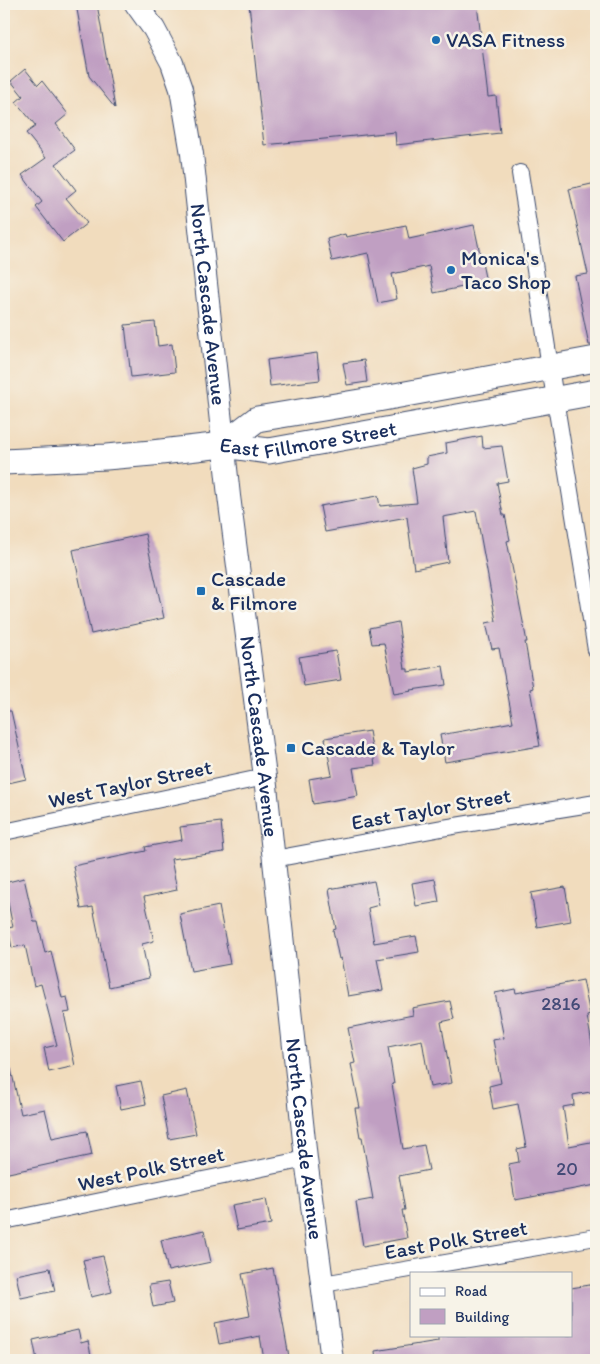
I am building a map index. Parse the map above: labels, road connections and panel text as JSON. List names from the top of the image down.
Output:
{
  "streets": {
    "main road": ["North Cascade Avenue", "East Fillmore Street"],
    "street": [
      "West Taylor Street",
      "East Taylor Street",
      "West Polk Street",
      "East Polk Street"
    ]
  },
  "crossings": [
    ["North Cascade Avenue", "East Fillmore Street"],
    ["North Cascade Avenue", "West Taylor Street"],
    ["North Cascade Avenue", "East Taylor Street"],
    ["North Cascade Avenue", "West Polk Street"],
    ["North Cascade Avenue", "East Polk Street"]
  ],
  "places": {
    "other": ["VASA Fitness", "Monica's Taco Shop"],
    "transit": ["Cascade & Filmore", "Cascade & Taylor"]
  },
  "house_numbers": ["2816", "20"],
  "legend": ["Road", "Building"]
}
